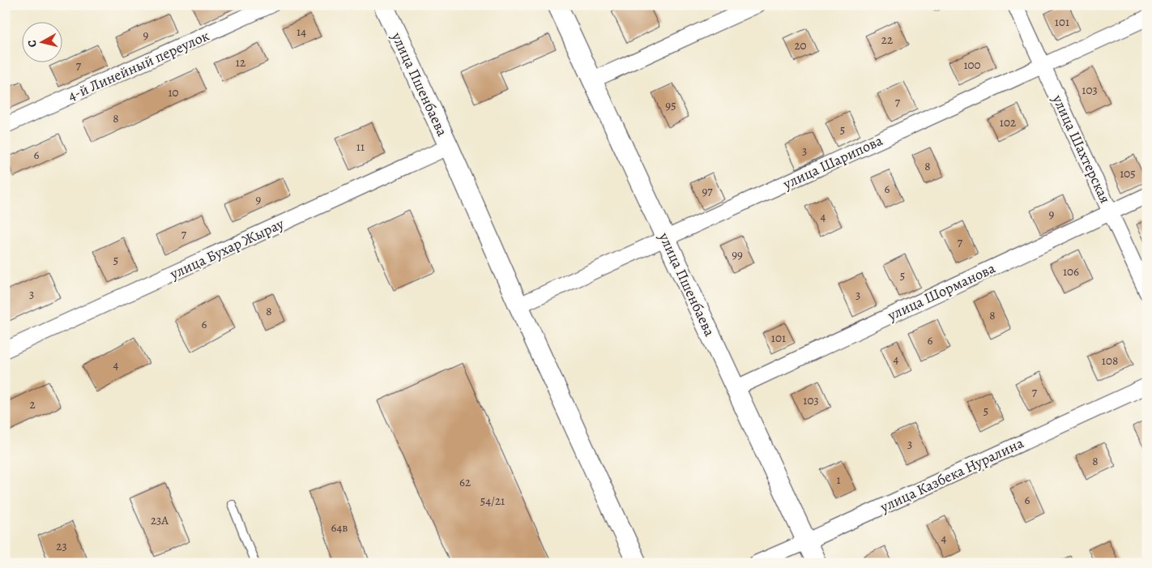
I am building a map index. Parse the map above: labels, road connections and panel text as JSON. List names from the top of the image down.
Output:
{
  "streets": {
    "street": [
      "4-й Линейный переулок",
      "улица Пшенбаева",
      "улица Шахтерская",
      "улица Шарипова",
      "улица Бухар Жырау",
      "улица Шорманова",
      "улица Казбека Нуралина"
    ]
  },
  "crossings": [
    ["улица Пшенбаева", "улица Шарипова"],
    ["улица Пшенбаева", "улица Бухар Жырау"],
    ["улица Пшенбаева", "улица Шорманова"],
    ["улица Пшенбаева", "улица Казбека Нуралина"],
    ["улица Шахтерская", "улица Шарипова"],
    ["улица Шахтерская", "улица Шорманова"]
  ],
  "house_numbers": [
    "101",
    "14",
    "9",
    "22",
    "20",
    "12",
    "100",
    "7",
    "103",
    "10",
    "7",
    "95",
    "8",
    "102",
    "5",
    "11",
    "3",
    "6",
    "8",
    "105",
    "6",
    "97",
    "9",
    "9",
    "4",
    "7",
    "7",
    "99",
    "5",
    "106",
    "5",
    "3",
    "3",
    "8",
    "8",
    "6",
    "101",
    "6",
    "4",
    "108",
    "4",
    "7",
    "103",
    "2",
    "5",
    "3",
    "8",
    "1",
    "62",
    "6",
    "54/21",
    "23А",
    "64в",
    "4",
    "23"
  ],
  "north": "left"
}
